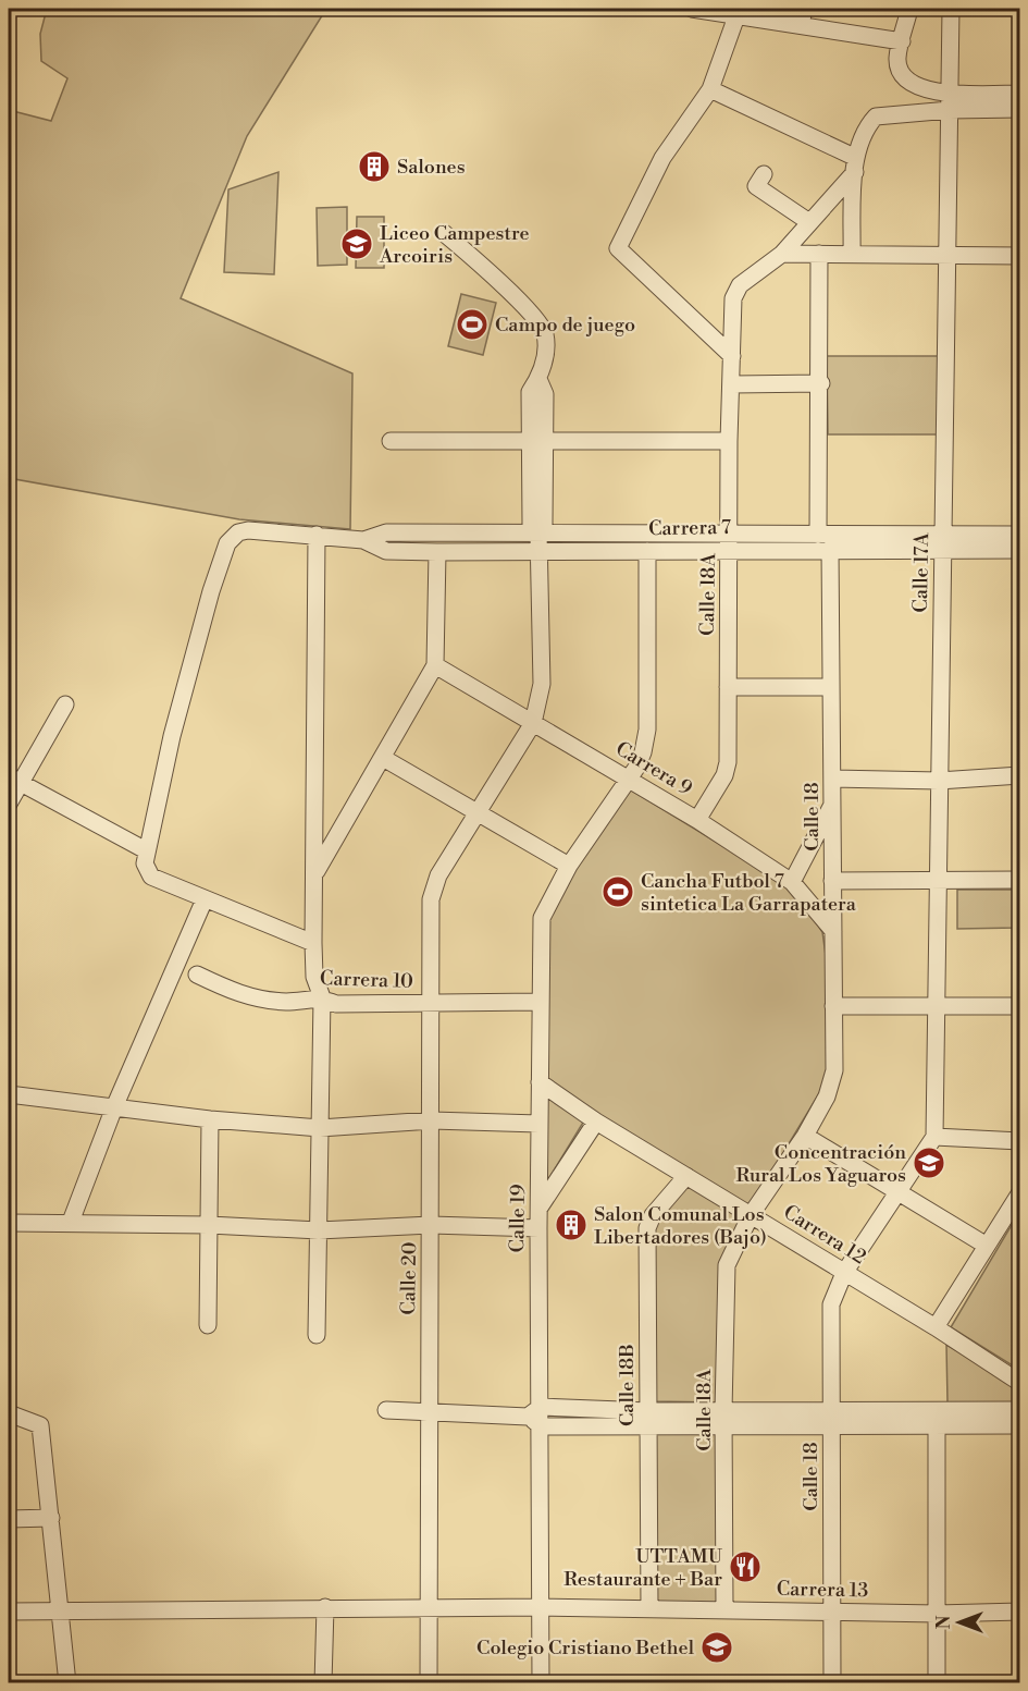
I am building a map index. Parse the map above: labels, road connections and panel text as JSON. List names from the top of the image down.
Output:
{
  "streets": {
    "street": [
      "Carrera 7",
      "Calle 17A",
      "Calle 18A",
      "Carrera 9",
      "Calle 18",
      "Carrera 10",
      "Calle 19",
      "Carrera 12",
      "Calle 20",
      "Calle 18B",
      "Carrera 13"
    ]
  },
  "crossings": [
    ["Carrera 7", "Calle 17A"],
    ["Carrera 7", "Calle 18A"],
    ["Carrera 7", "Calle 18"],
    ["Carrera 7", "Carrera 10"],
    ["Calle 17A", "Calle 18"],
    ["Calle 18A", "Carrera 9"],
    ["Calle 18A", "Calle 18"],
    ["Calle 18A", "Carrera 12"],
    ["Calle 18A", "Carrera 13"],
    ["Carrera 9", "Calle 18"],
    ["Carrera 9", "Calle 19"],
    ["Carrera 9", "Calle 20"],
    ["Calle 18", "Carrera 12"],
    ["Calle 18", "Carrera 13"],
    ["Carrera 10", "Calle 19"],
    ["Carrera 10", "Calle 20"],
    ["Calle 19", "Carrera 12"],
    ["Calle 19", "Carrera 13"],
    ["Carrera 12", "Calle 18B"],
    ["Calle 20", "Carrera 13"],
    ["Calle 18B", "Carrera 13"]
  ],
  "places": {
    "building": ["Salones", "Salon Comunal Los Libertadores (Bajo)"],
    "school or university": ["Liceo Campestre Arcoiris", "Concentración Rural Los Yaguaros", "Colegio Cristiano Bethel"],
    "sports": ["Campo de juego", "Cancha Futbol 7 sintetica La Garrapatera"],
    "restaurant": ["UTTAMU Restaurante + Bar"]
  },
  "north": "left"
}
